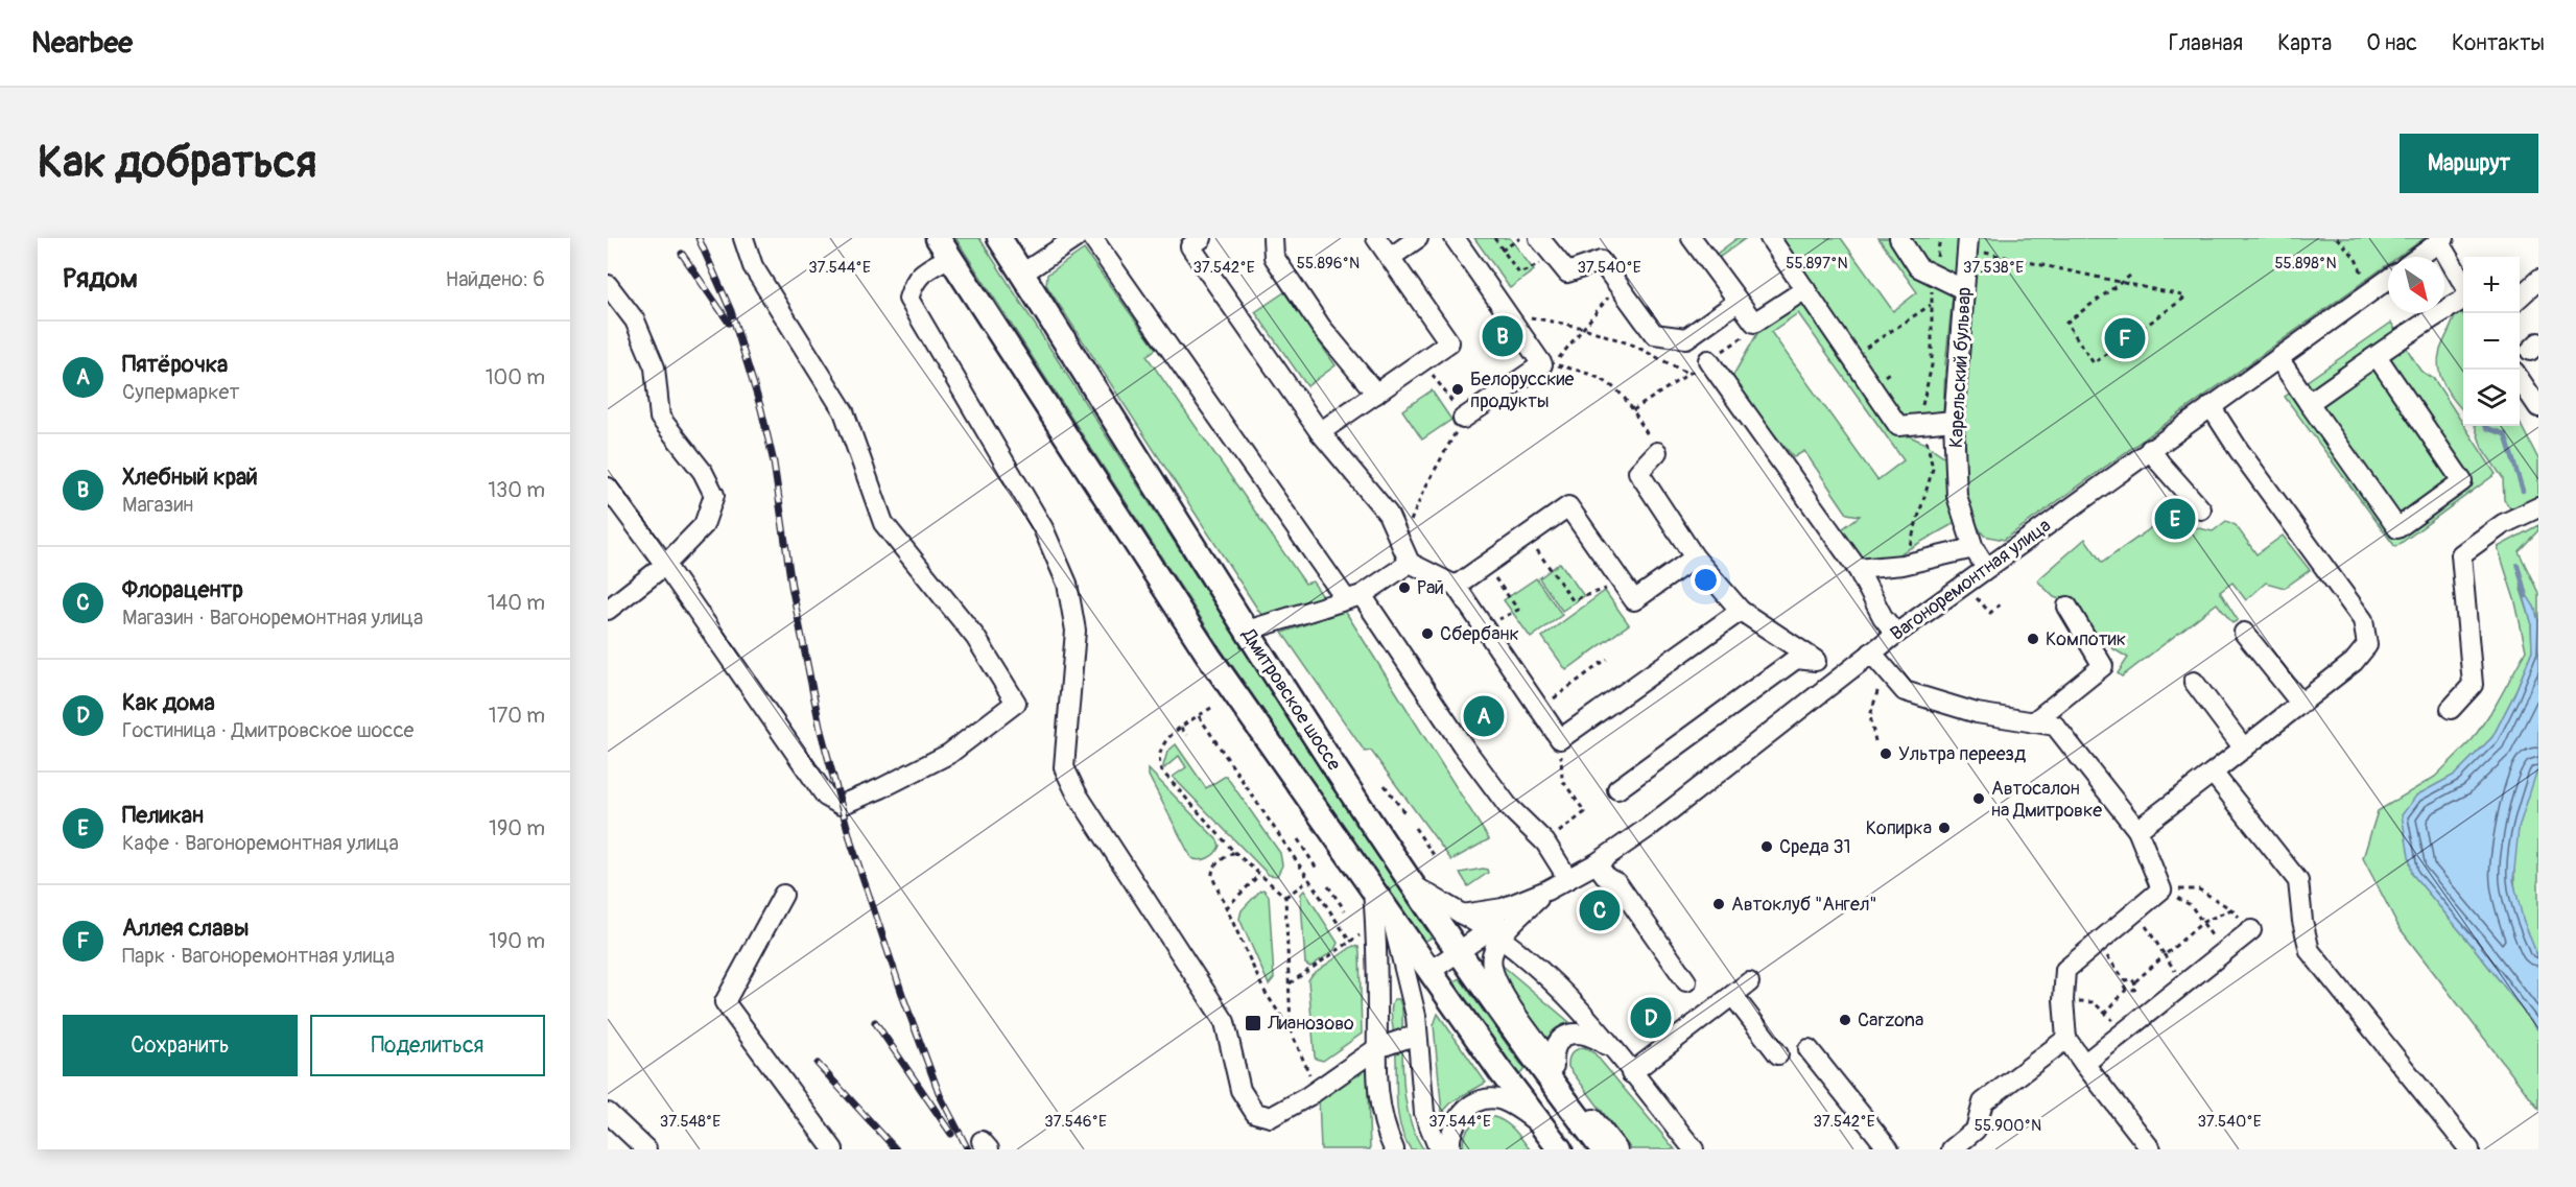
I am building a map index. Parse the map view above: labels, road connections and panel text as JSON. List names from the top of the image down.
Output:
{
  "streets": {
    "main road": ["Дмитровское шоссе"],
    "street": ["Карельский бульвар", "Вагоноремонтная улица"]
  },
  "crossings": [
    ["Карельский бульвар", "Вагоноремонтная улица"]
  ],
  "places": {
    "other": [
      "Белорусские продукты",
      "Рай",
      "Сбербанк",
      "Компотик",
      "Ультра переезд",
      "Автосалон на Дмитровке",
      "Копирка",
      "Среда 31",
      "Автоклуб \"Ангел\"",
      "Carzona"
    ],
    "transit": ["Лианозово"]
  },
  "north": "bottom right",
  "page": {
    "header": "Nearbee",
    "nav": [
      "Главная",
      "Карта",
      "О нас",
      "Контакты"
    ],
    "buttons": [
      "Маршрут",
      ["Сохранить", "Поделиться"]
    ],
    "title": "Как добраться",
    "heading": ["Рядом", "Найдено: 6"],
    "map_buttons": ["+", "−"],
    "pins": [
      "B",
      "F",
      "E",
      "A",
      "C",
      "D"
    ],
    "list": [
      {
        "mark": "A",
        "name": "Пятёрочка",
        "note": "Супермаркет",
        "value": "100 m"
      },
      {
        "mark": "B",
        "name": "Хлебный край",
        "note": "Магазин",
        "value": "130 m"
      },
      {
        "mark": "C",
        "name": "Флорацентр",
        "note": "Магазин · Вагоноремонтная улица",
        "value": "140 m"
      },
      {
        "mark": "D",
        "name": "Как дома",
        "note": "Гостиница · Дмитровское шоссе",
        "value": "170 m"
      },
      {
        "mark": "E",
        "name": "Пеликан",
        "note": "Кафе · Вагоноремонтная улица",
        "value": "190 m"
      },
      {
        "mark": "F",
        "name": "Аллея славы",
        "note": "Парк · Вагоноремонтная улица",
        "value": "190 m"
      }
    ]
  },
  "coordinates": [
    "55.896°N",
    "55.897°N",
    "55.898°N",
    "37.544°E",
    "37.542°E",
    "37.540°E",
    "37.538°E",
    "37.548°E",
    "37.546°E",
    "55.900°N"
  ]
}
